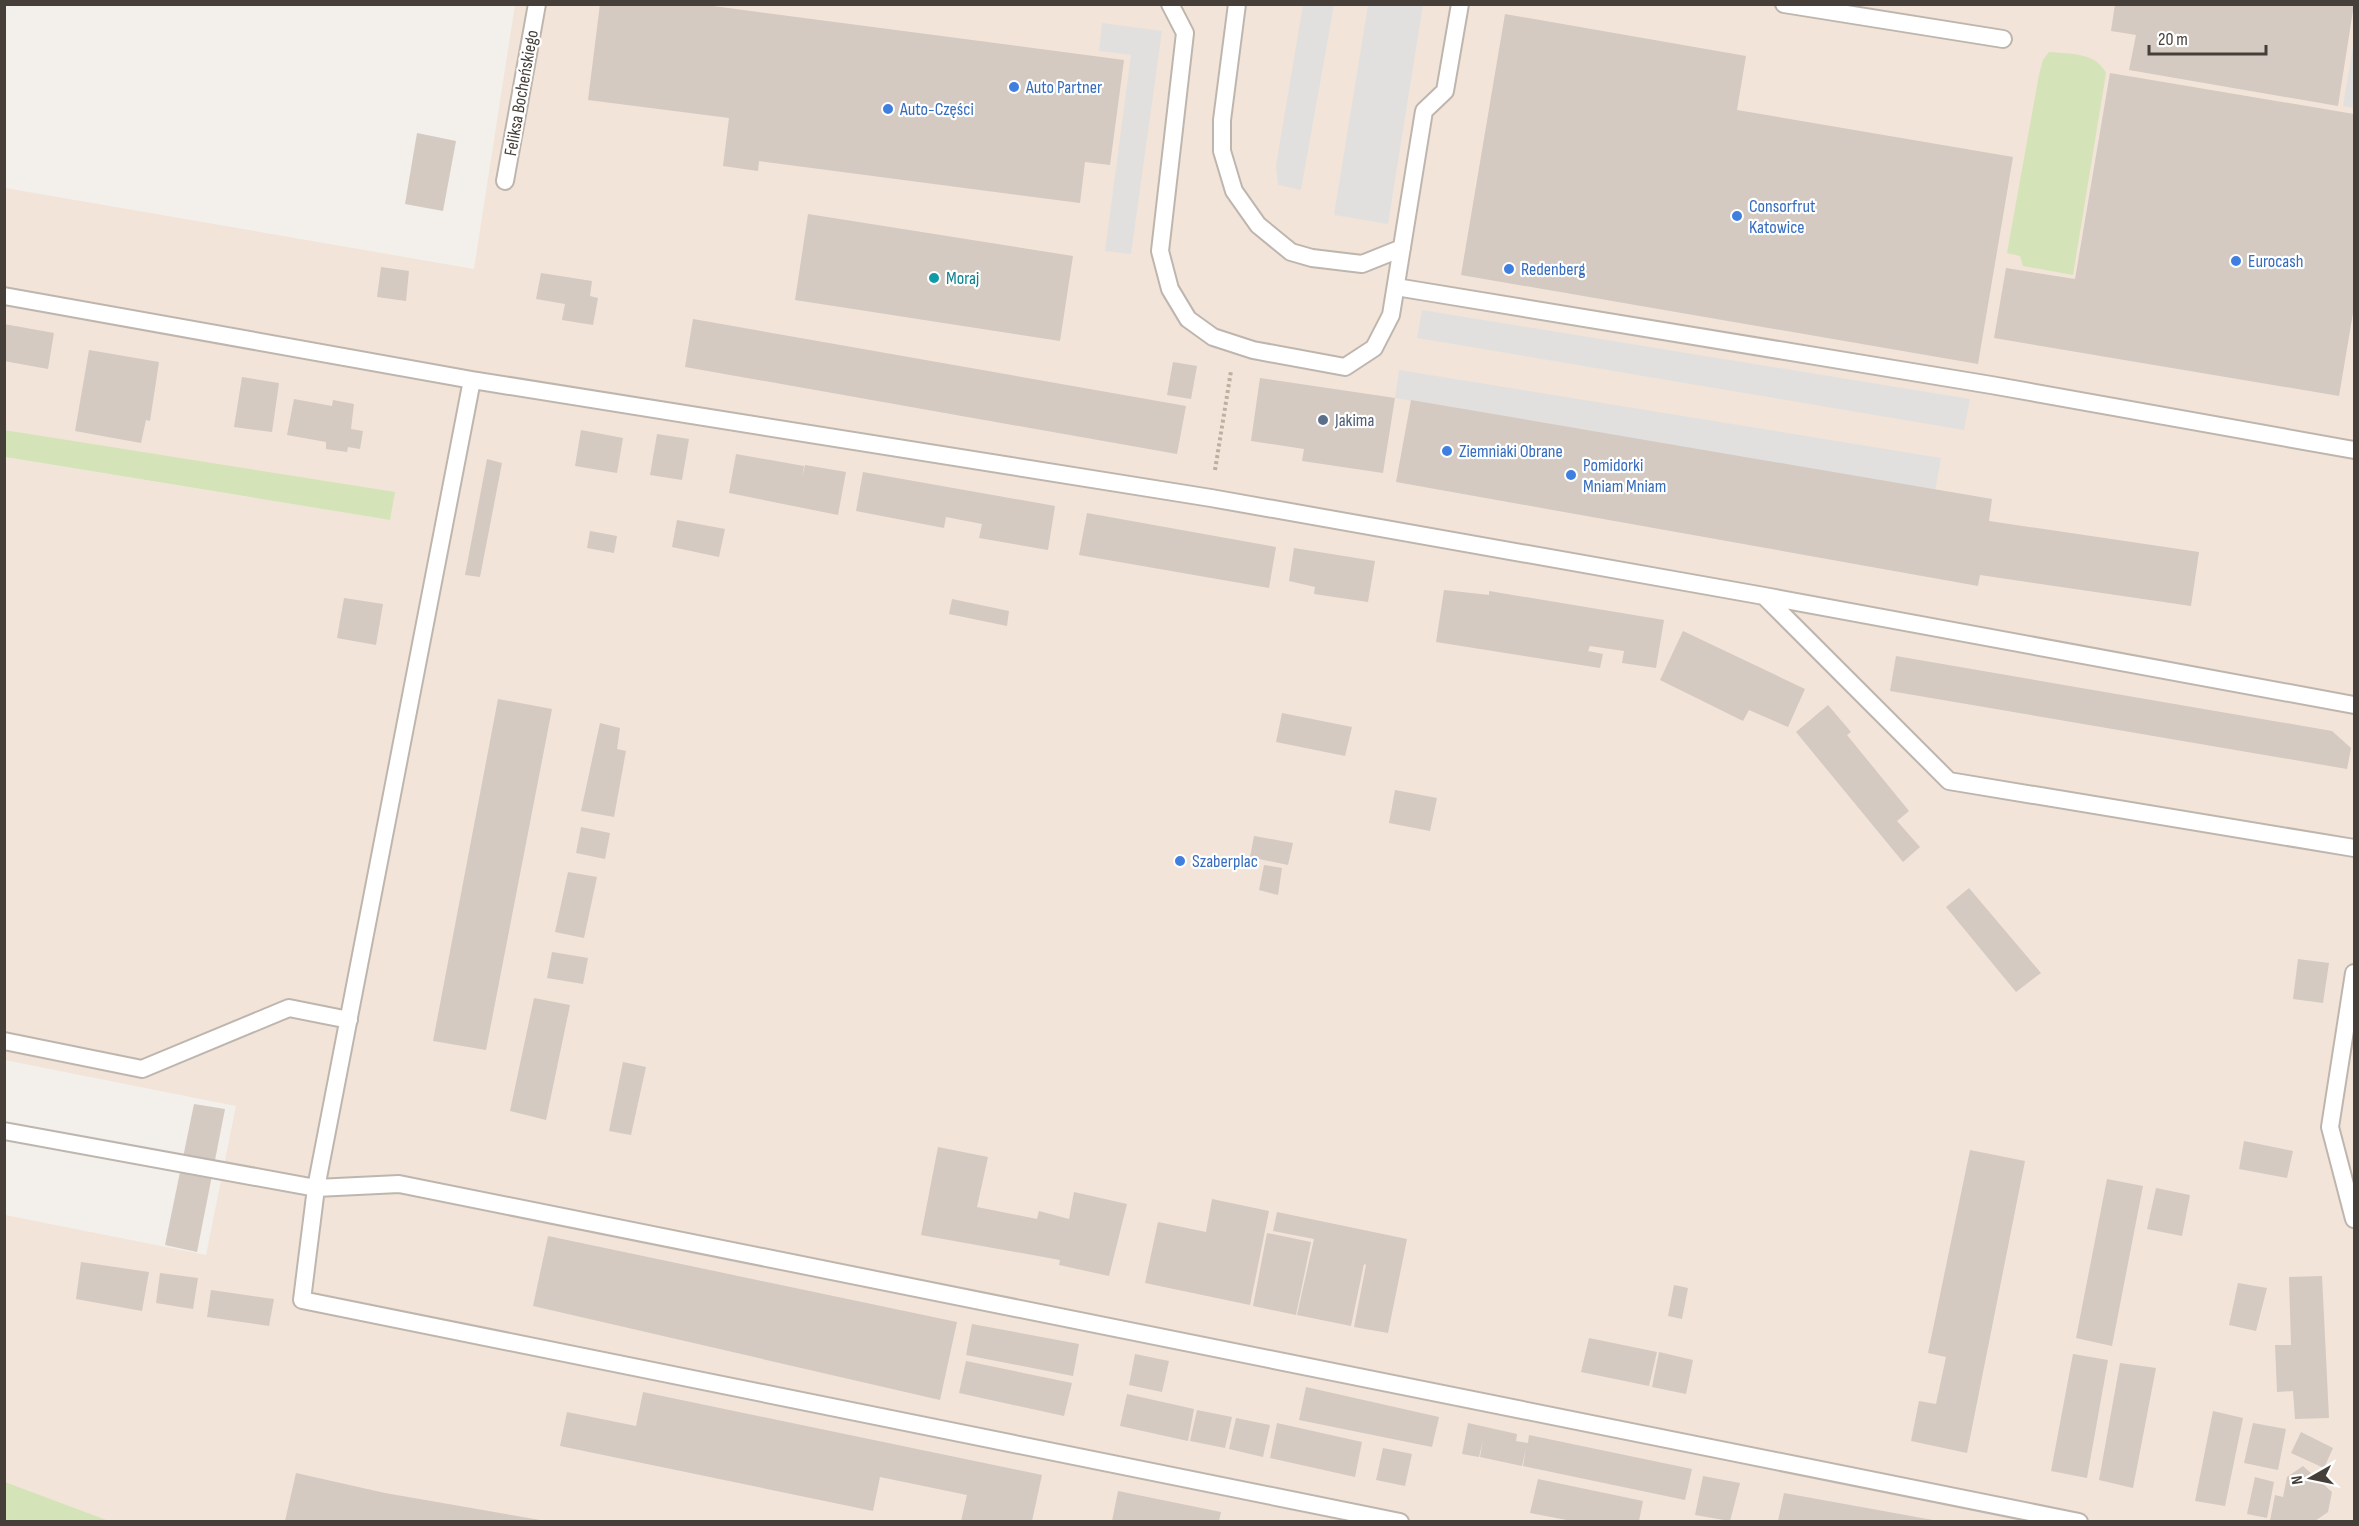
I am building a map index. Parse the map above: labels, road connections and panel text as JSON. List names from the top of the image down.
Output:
{
  "streets": {
    "lane": ["Feliksa Bocheńskiego"]
  },
  "places": [
    "Auto Partner",
    "Auto-Części",
    "Consorfrut Katowice",
    "Eurocash",
    "Redenberg",
    "Moraj",
    "Jakima",
    "Ziemniaki Obrane",
    "Pomidorki Mniam Mniam",
    "Szaberplac"
  ],
  "scale_bar": "20 m",
  "north": "left"
}
